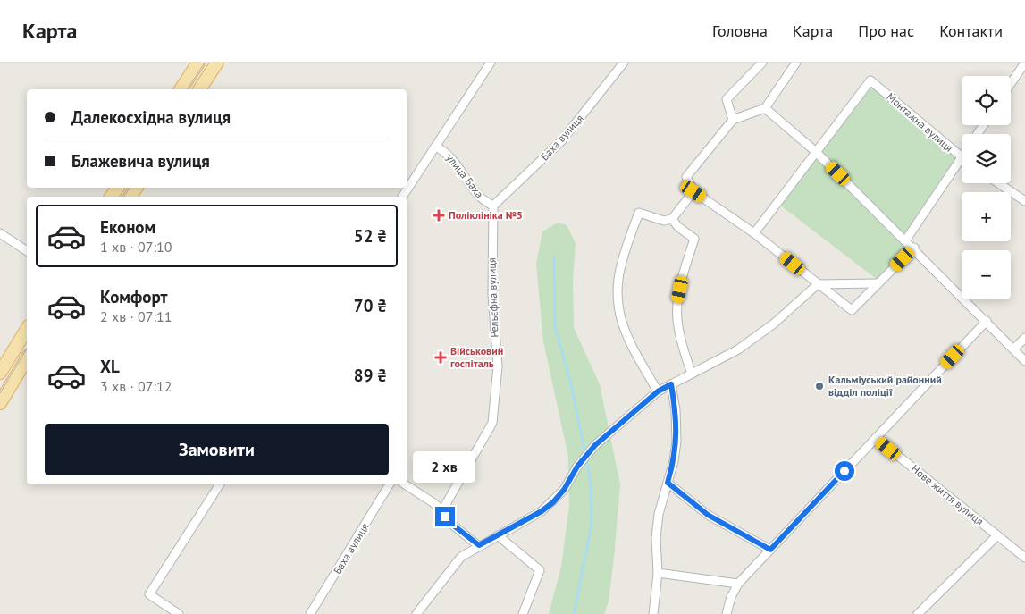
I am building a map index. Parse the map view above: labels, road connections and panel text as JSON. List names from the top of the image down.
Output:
{
  "streets": {
    "street": [
      "Монтажна вулиця",
      "Баха вулиця",
      "улица Баха",
      "Рельєфна вулиця",
      "Нове життя вулиця"
    ]
  },
  "crossings": [
    ["Баха вулиця", "улица Баха"],
    ["Баха вулиця", "Рельєфна вулиця"],
    ["улица Баха", "Рельєфна вулиця"]
  ],
  "places": {
    "health": ["Поліклініка №5", "Військовий госпіталь"],
    "other": ["Кальміуський районний відділ поліції"]
  },
  "page": {
    "header": "Карта",
    "nav": [
      "Головна",
      "Карта",
      "Про нас",
      "Контакти"
    ],
    "map_buttons": ["+", "−"],
    "banner": ["Далекосхідна вулиця", "Блажевича вулиця"],
    "list": [
      {
        "name": "Економ",
        "note": "1 хв · 07:10",
        "value": "52 ₴"
      },
      {
        "name": "Комфорт",
        "note": "2 хв · 07:11",
        "value": "70 ₴"
      },
      {
        "name": "XL",
        "note": "3 хв · 07:12",
        "value": "89 ₴"
      }
    ],
    "buttons": "Замовити",
    "bubble": "2 хв"
  }
}
